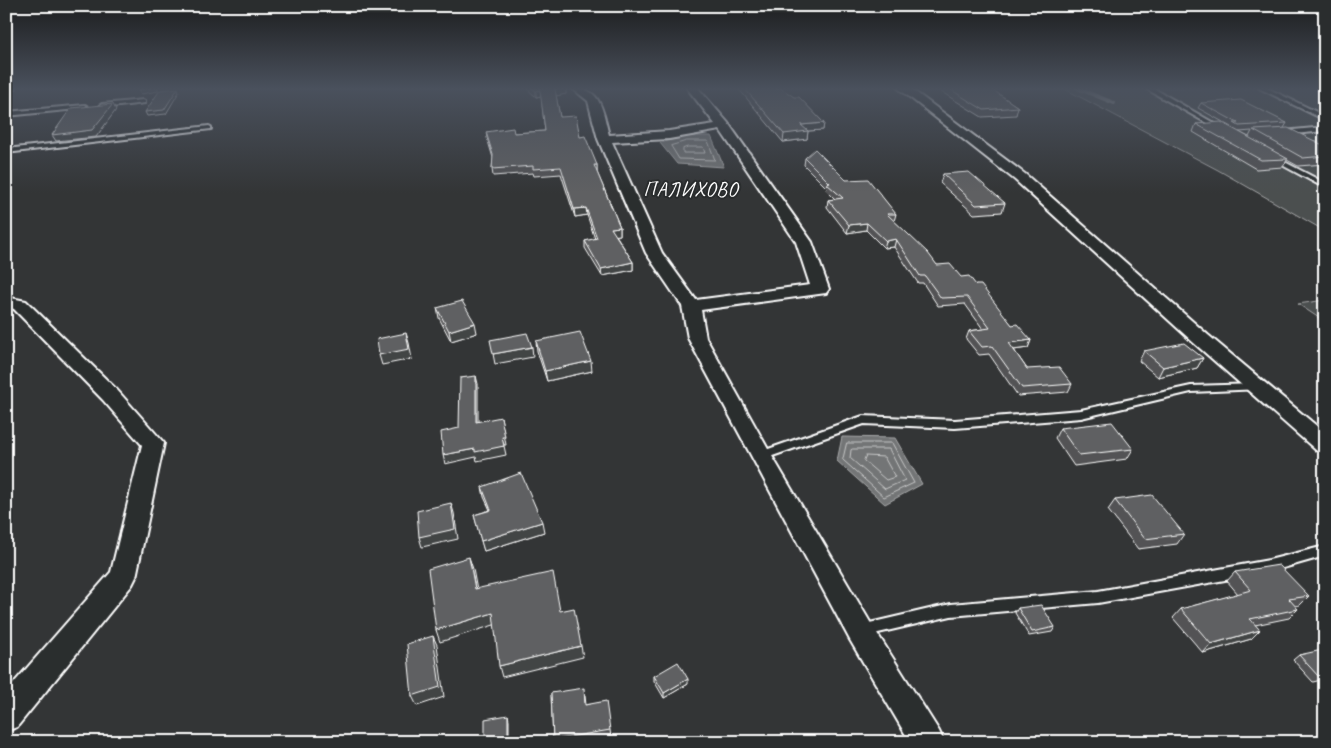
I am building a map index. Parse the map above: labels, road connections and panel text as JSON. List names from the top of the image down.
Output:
{
  "districts": ["ПАЛИХОВО"]
}
